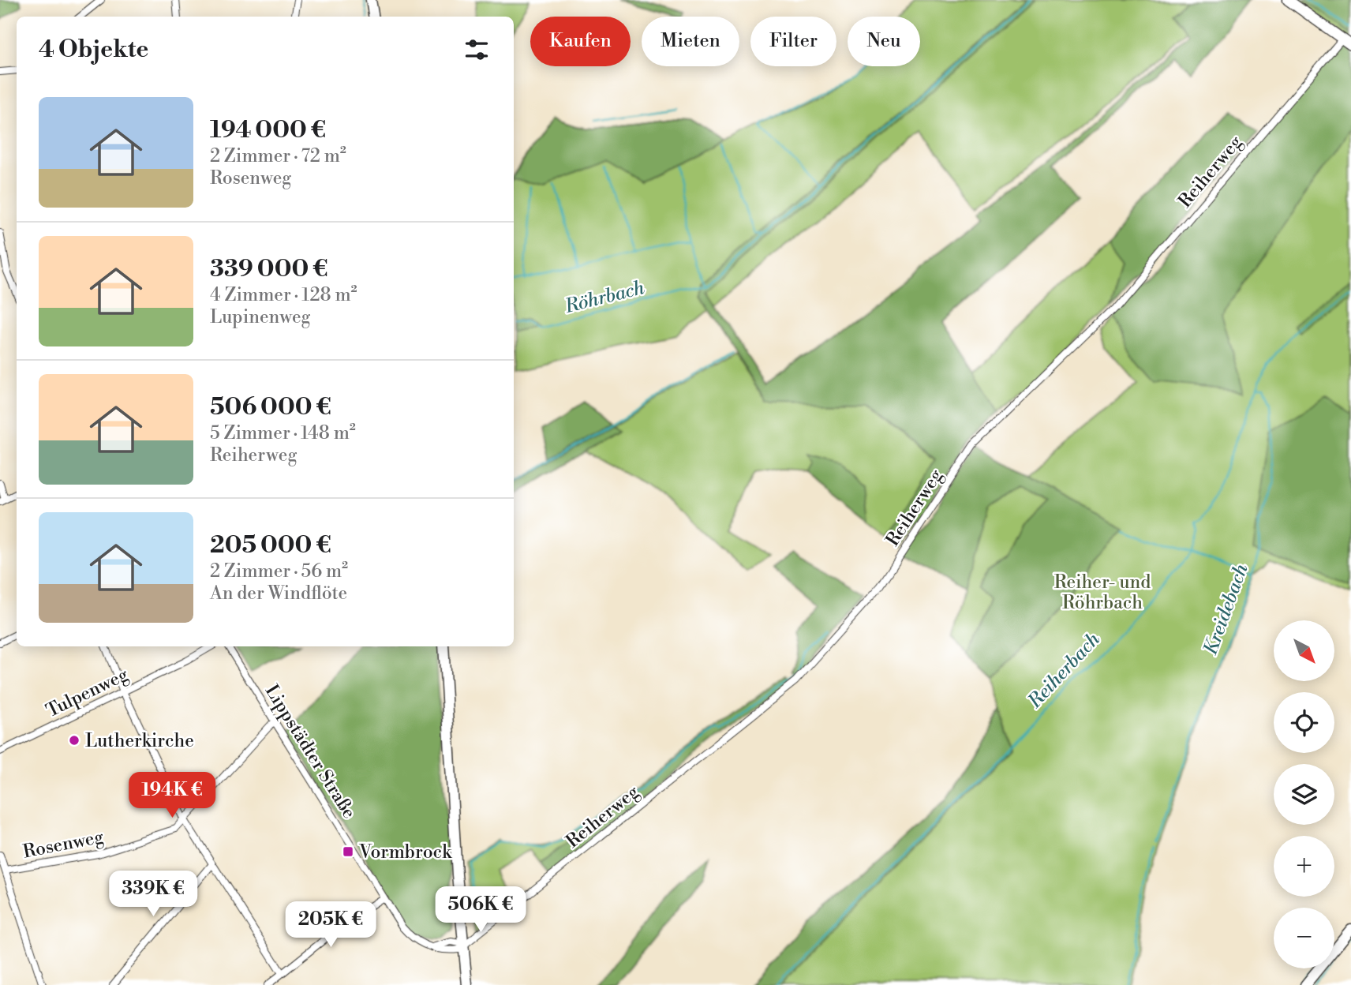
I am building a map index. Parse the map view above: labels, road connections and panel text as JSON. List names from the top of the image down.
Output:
{
  "streets": {
    "street": [
      "Reiherweg",
      "Tulpenweg",
      "Lippstädter Straße",
      "Rosenweg"
    ]
  },
  "crossings": [
    ["Reiherweg", "Lippstädter Straße"],
    ["Lippstädter Straße", "Rosenweg"]
  ],
  "water": ["Röhrbach", "Kreidebach", "Reiherbach"],
  "parks": ["Reiher- und Röhrbach"],
  "places": {
    "other": ["Lutherkirche"],
    "transit": ["Vormbrock"]
  },
  "north": "bottom right",
  "page": {
    "chip": [
      "Kaufen",
      "Mieten",
      "Filter",
      "Neu"
    ],
    "heading": "4 Objekte",
    "list": [
      {
        "name": "194 000 €",
        "note": "2 Zimmer · 72 m² · Rosenweg"
      },
      {
        "name": "339 000 €",
        "note": "4 Zimmer · 128 m² · Lupinenweg"
      },
      {
        "name": "506 000 €",
        "note": "5 Zimmer · 148 m² · Reiherweg"
      },
      {
        "name": "205 000 €",
        "note": "2 Zimmer · 56 m² · An der Windflöte"
      }
    ],
    "map_buttons": ["+", "−"],
    "price": [
      "194K €",
      "339K €",
      "506K €",
      "205K €"
    ]
  }
}
